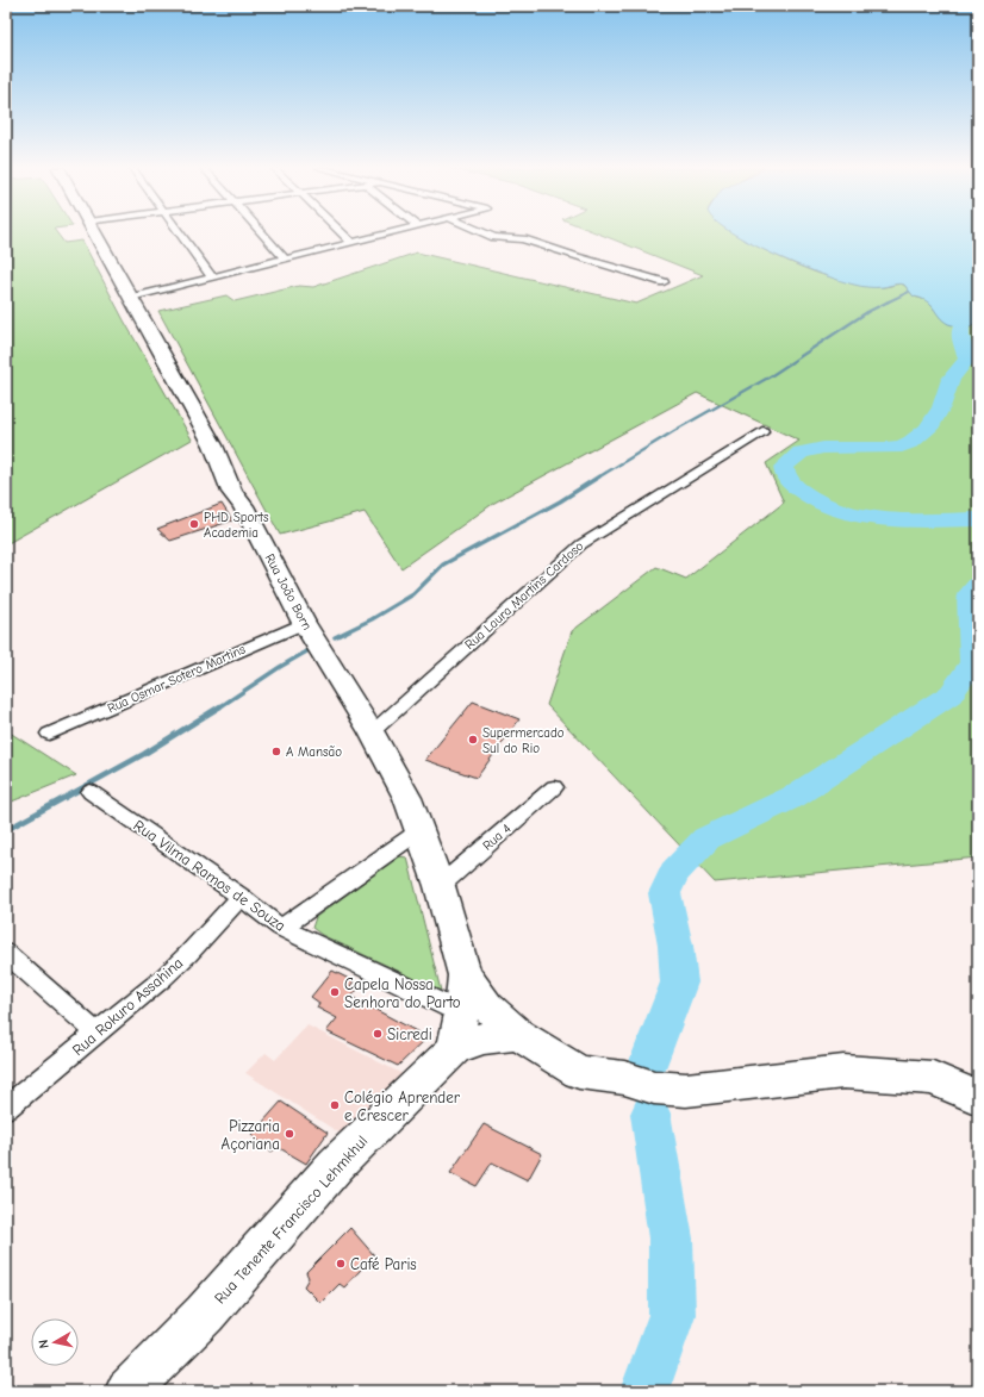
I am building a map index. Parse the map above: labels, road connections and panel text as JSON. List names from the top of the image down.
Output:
{
  "streets": {
    "main road": ["Rua João Born", "Rua Tenente Francisco Lehmkhul"],
    "street": [
      "Rua Laura Martins Cardoso",
      "Rua Osmar Sotero Martins",
      "Rua 4",
      "Rua Vilma Ramos de Souza",
      "Rua Rokuro Assahina"
    ]
  },
  "crossings": [
    ["Rua João Born", "Rua Laura Martins Cardoso"],
    ["Rua João Born", "Rua Osmar Sotero Martins"],
    ["Rua João Born", "Rua 4"],
    ["Rua Vilma Ramos de Souza", "Rua Rokuro Assahina"],
    ["Rua Vilma Ramos de Souza", "Rua Tenente Francisco Lehmkhul"]
  ],
  "places": [
    "PHD Sports Academia",
    "Supermercado Sul do Rio",
    "A Mansão",
    "Capela Nossa Senhora do Parto",
    "Sicredi",
    "Colégio Aprender e Crescer",
    "Pizzaria Açoriana",
    "Café Paris"
  ],
  "north": "left"
}
